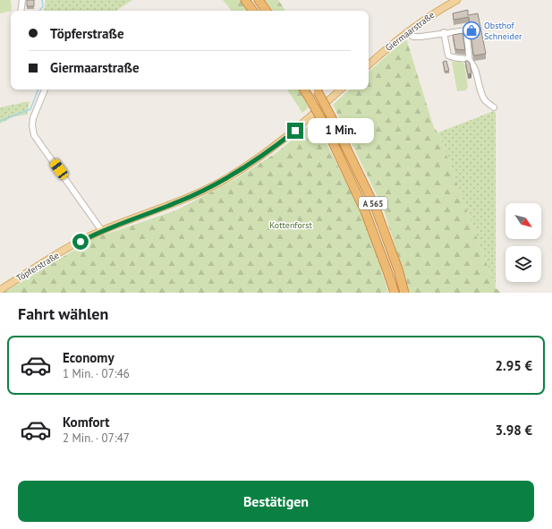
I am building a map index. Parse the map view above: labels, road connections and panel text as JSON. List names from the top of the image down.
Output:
{
  "streets": {
    "highway": ["A 565"],
    "main road": ["Giermaarstraße", "Töpferstraße"]
  },
  "parks": ["Kottenforst"],
  "places": {
    "shop": ["Obsthof Schneider"]
  },
  "north": "bottom right",
  "page": {
    "banner": ["Töpferstraße", "Giermaarstraße"],
    "bubble": "1 Min.",
    "heading": "Fahrt wählen",
    "list": [
      {
        "name": "Economy",
        "note": "1 Min. · 07:46",
        "value": "2.95 €"
      },
      {
        "name": "Komfort",
        "note": "2 Min. · 07:47",
        "value": "3.98 €"
      }
    ],
    "buttons": "Bestätigen"
  }
}
